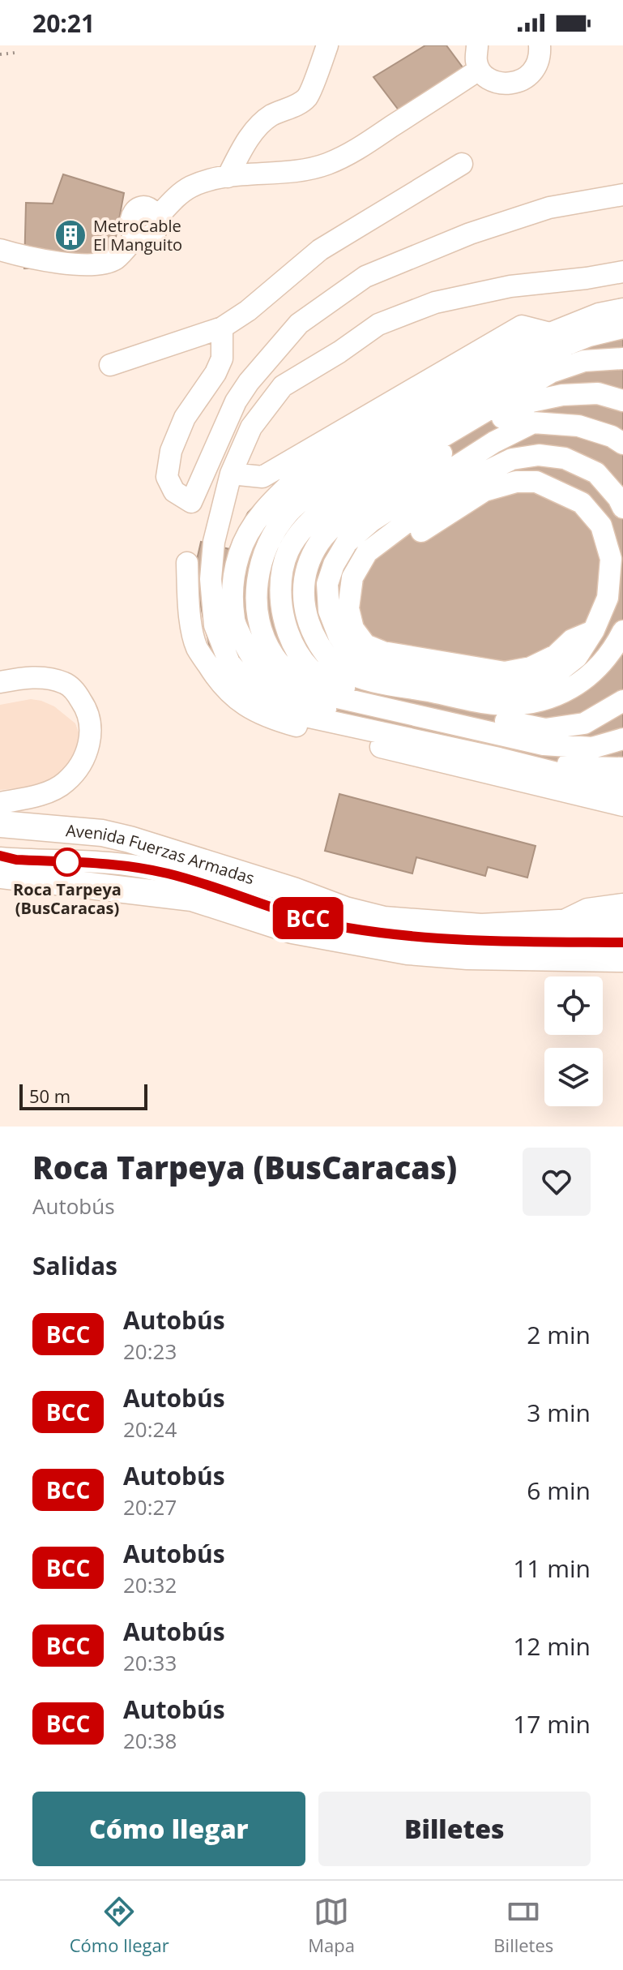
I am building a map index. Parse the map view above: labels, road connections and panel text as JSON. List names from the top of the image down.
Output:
{
  "streets": {
    "main road": ["Avenida Fuerzas Armadas"]
  },
  "places": {
    "building": ["MetroCable El Manguito"],
    "other": ["Roca Tarpeya (BusCaracas)"]
  },
  "lines": ["bus line BCC"],
  "scale_bar": "50 m",
  "page": {
    "status": "20:21",
    "on_map": "BCC",
    "scale": "50 m",
    "heading": [
      ["Roca Tarpeya (BusCaracas)", "Autobús"],
      "Salidas"
    ],
    "list": [
      {
        "mark": "BCC",
        "name": "Autobús",
        "note": "20:23",
        "value": "2 min"
      },
      {
        "mark": "BCC",
        "name": "Autobús",
        "note": "20:24",
        "value": "3 min"
      },
      {
        "mark": "BCC",
        "name": "Autobús",
        "note": "20:27",
        "value": "6 min"
      },
      {
        "mark": "BCC",
        "name": "Autobús",
        "note": "20:32",
        "value": "11 min"
      },
      {
        "mark": "BCC",
        "name": "Autobús",
        "note": "20:33",
        "value": "12 min"
      },
      {
        "mark": "BCC",
        "name": "Autobús",
        "note": "20:38",
        "value": "17 min"
      }
    ],
    "buttons": ["Cómo llegar", "Billetes"],
    "tabs": ["Cómo llegar", "Mapa", "Billetes"]
  }
}
